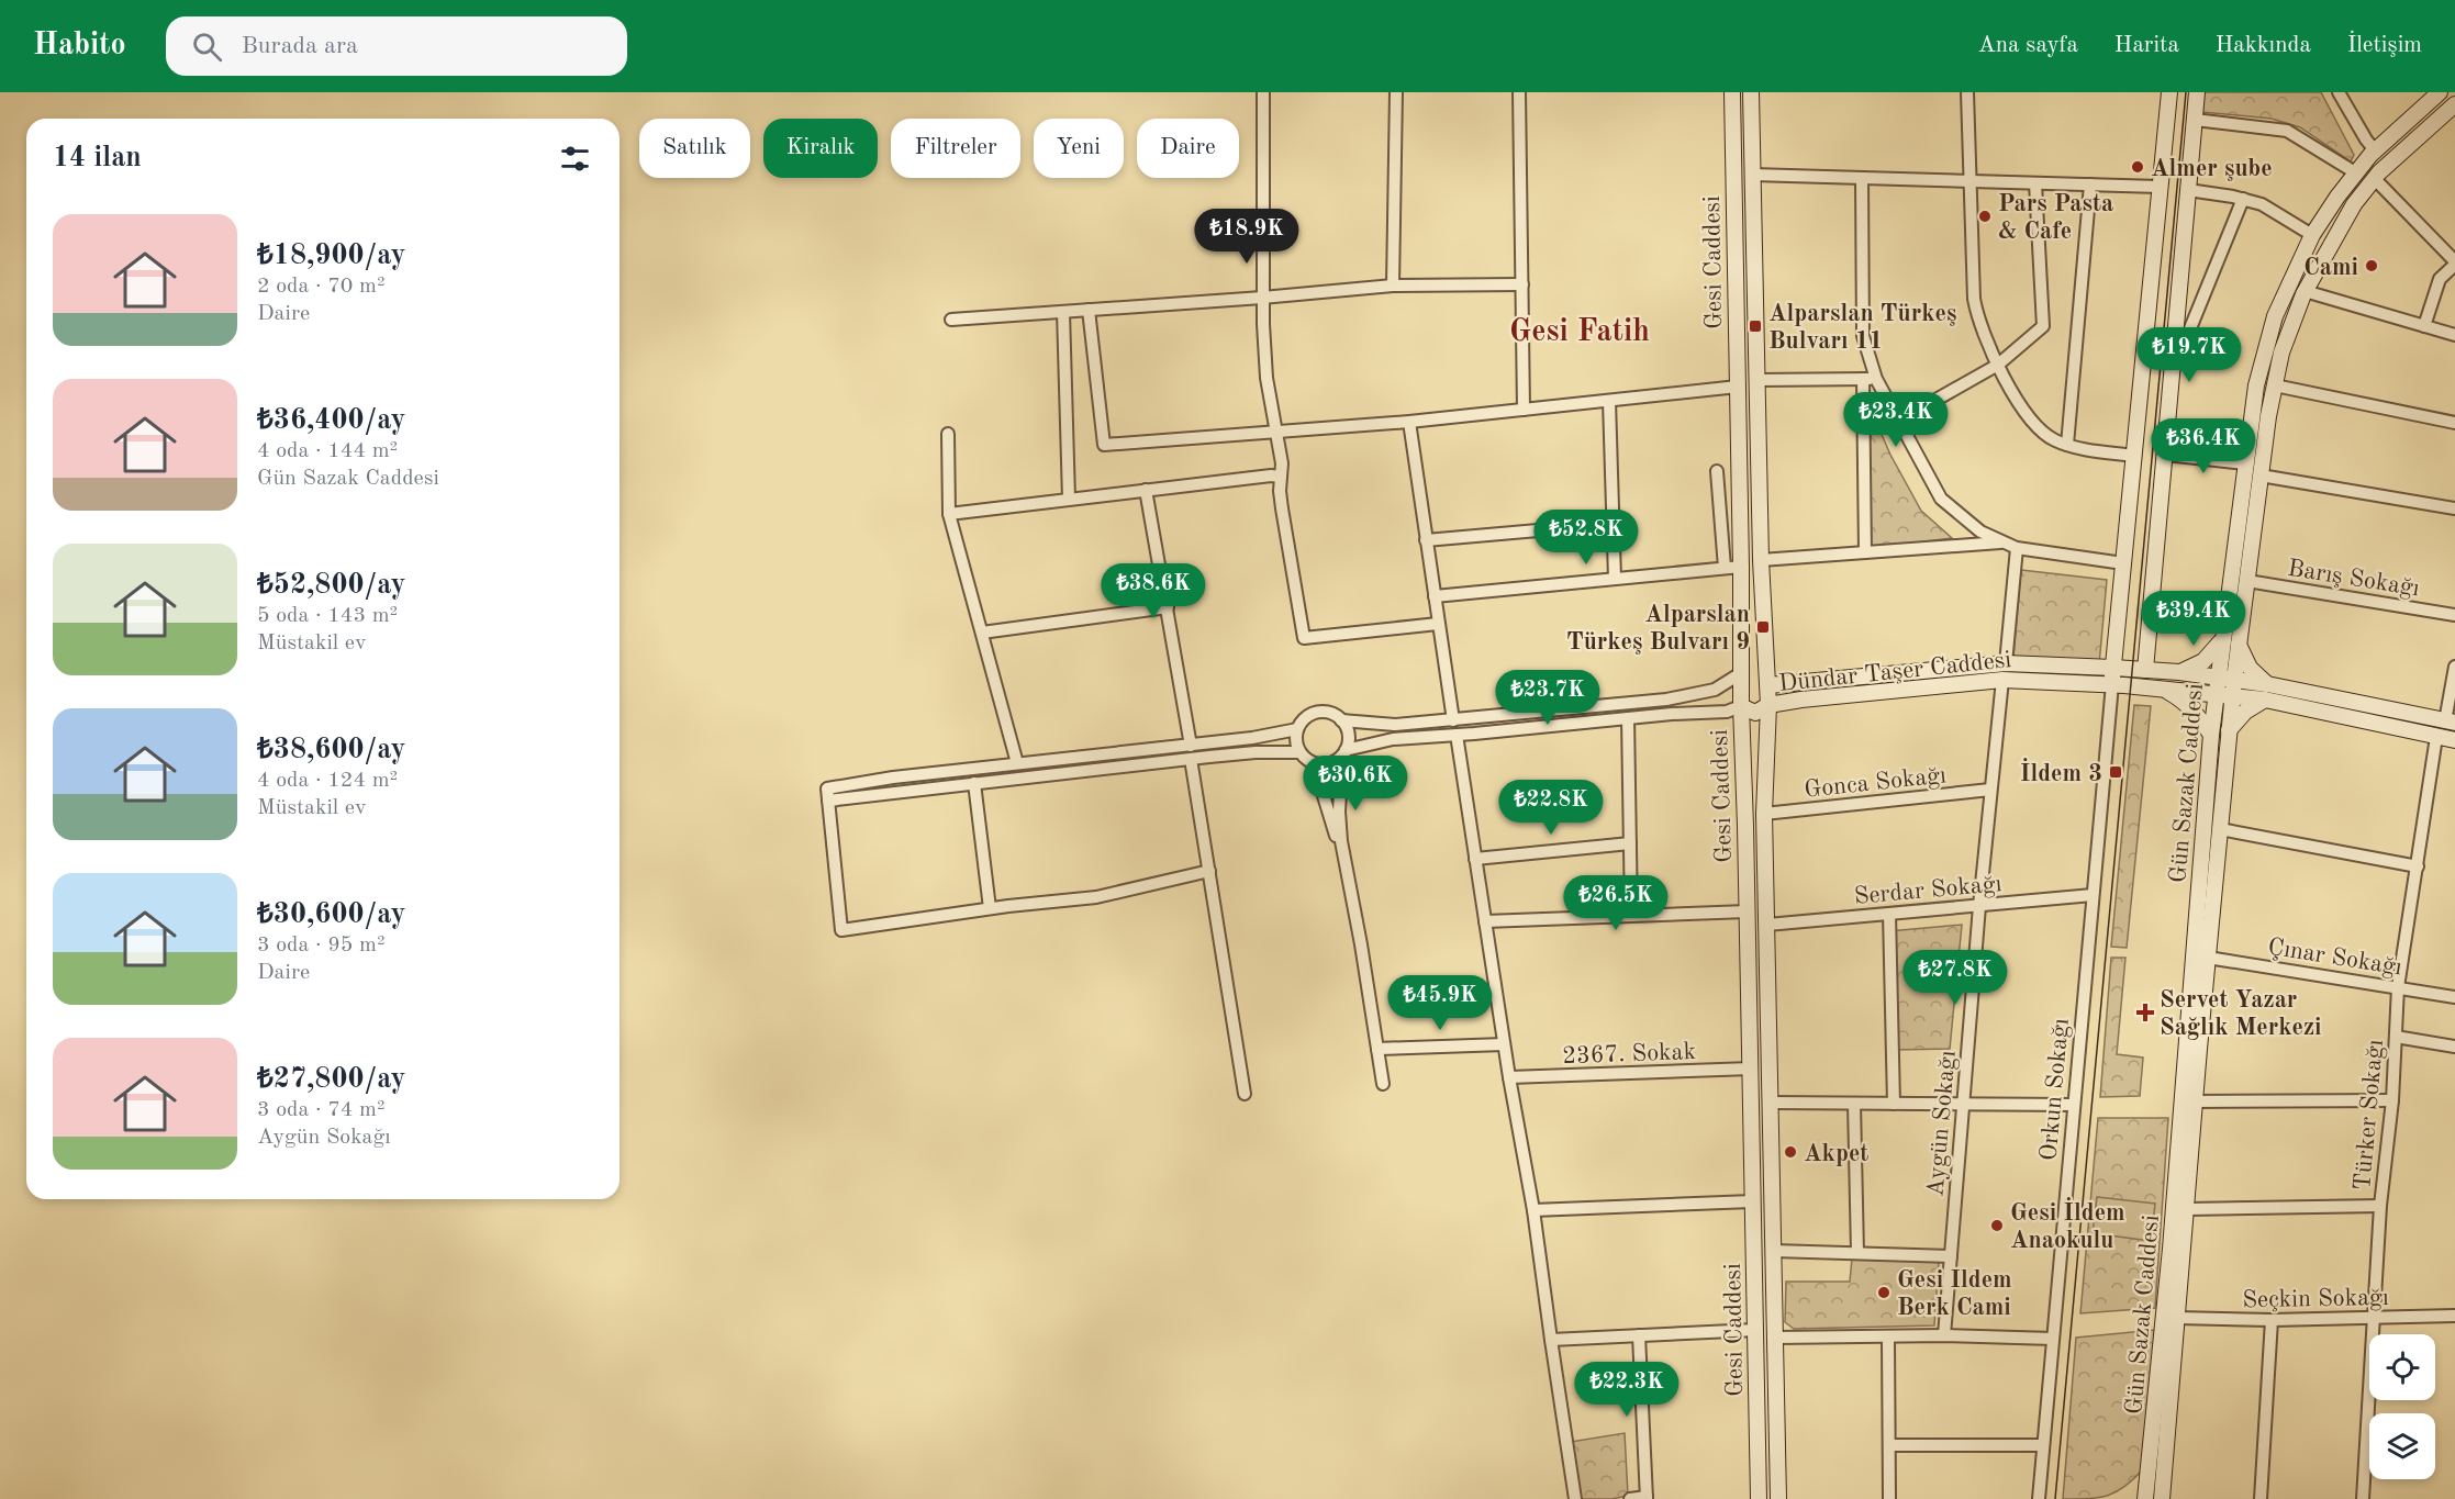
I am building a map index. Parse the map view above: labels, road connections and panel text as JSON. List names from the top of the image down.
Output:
{
  "streets": {
    "street": [
      "Gesi Caddesi",
      "Barış Sokağı",
      "Dündar Taşer Caddesi",
      "Gonca Sokağı",
      "Gün Sazak Caddesi",
      "Serdar Sokağı",
      "Çınar Sokağı",
      "2367. Sokak",
      "Orkun Sokağı",
      "Türker Sokağı",
      "Aygün Sokağı",
      "Seçkin Sokağı"
    ]
  },
  "crossings": [
    ["Gesi Caddesi", "Dündar Taşer Caddesi"],
    ["Gesi Caddesi", "Gonca Sokağı"],
    ["Gesi Caddesi", "Serdar Sokağı"],
    ["Gesi Caddesi", "2367. Sokak"],
    ["Barış Sokağı", "Gün Sazak Caddesi"],
    ["Dündar Taşer Caddesi", "Gün Sazak Caddesi"],
    ["Dündar Taşer Caddesi", "Orkun Sokağı"],
    ["Dündar Taşer Caddesi", "Türker Sokağı"],
    ["Dündar Taşer Caddesi", "Aygün Sokağı"],
    ["Gonca Sokağı", "Aygün Sokağı"],
    ["Gün Sazak Caddesi", "Çınar Sokağı"],
    ["Gün Sazak Caddesi", "Seçkin Sokağı"],
    ["Serdar Sokağı", "Orkun Sokağı"],
    ["Serdar Sokağı", "Aygün Sokağı"],
    ["Çınar Sokağı", "Türker Sokağı"],
    ["Türker Sokağı", "Seçkin Sokağı"]
  ],
  "districts": ["Gesi Fatih"],
  "places": {
    "other": [
      "Almer şube",
      "Pars Pasta & Cafe",
      "Cami",
      "Akpet",
      "Gesi İldem Anaokulu",
      "Gesi Ildem Berk Cami"
    ],
    "transit": ["Alparslan Türkeş Bulvarı 11", "Alparslan Türkeş Bulvarı 9", "İldem 3"],
    "health": ["Servet Yazar Sağlık Merkezi"]
  },
  "page": {
    "header": "Habito",
    "search": "Burada ara",
    "nav": [
      "Ana sayfa",
      "Harita",
      "Hakkında",
      "İletişim"
    ],
    "chip": [
      "Satılık",
      "Kiralık",
      "Filtreler",
      "Yeni",
      "Daire"
    ],
    "heading": "14 ilan",
    "list": [
      {
        "name": "₺18,900/ay",
        "note": "2 oda · 70 m² · Daire"
      },
      {
        "name": "₺36,400/ay",
        "note": "4 oda · 144 m² · Gün Sazak Caddesi"
      },
      {
        "name": "₺52,800/ay",
        "note": "5 oda · 143 m² · Müstakil ev"
      },
      {
        "name": "₺38,600/ay",
        "note": "4 oda · 124 m² · Müstakil ev"
      },
      {
        "name": "₺30,600/ay",
        "note": "3 oda · 95 m² · Daire"
      },
      {
        "name": "₺27,800/ay",
        "note": "3 oda · 74 m² · Aygün Sokağı"
      }
    ],
    "price": [
      "₺18.9K",
      "₺19.7K",
      "₺23.4K",
      "₺36.4K",
      "₺52.8K",
      "₺38.6K",
      "₺39.4K",
      "₺23.7K",
      "₺30.6K",
      "₺22.8K",
      "₺26.5K",
      "₺27.8K",
      "₺45.9K",
      "₺22.3K"
    ]
  }
}
